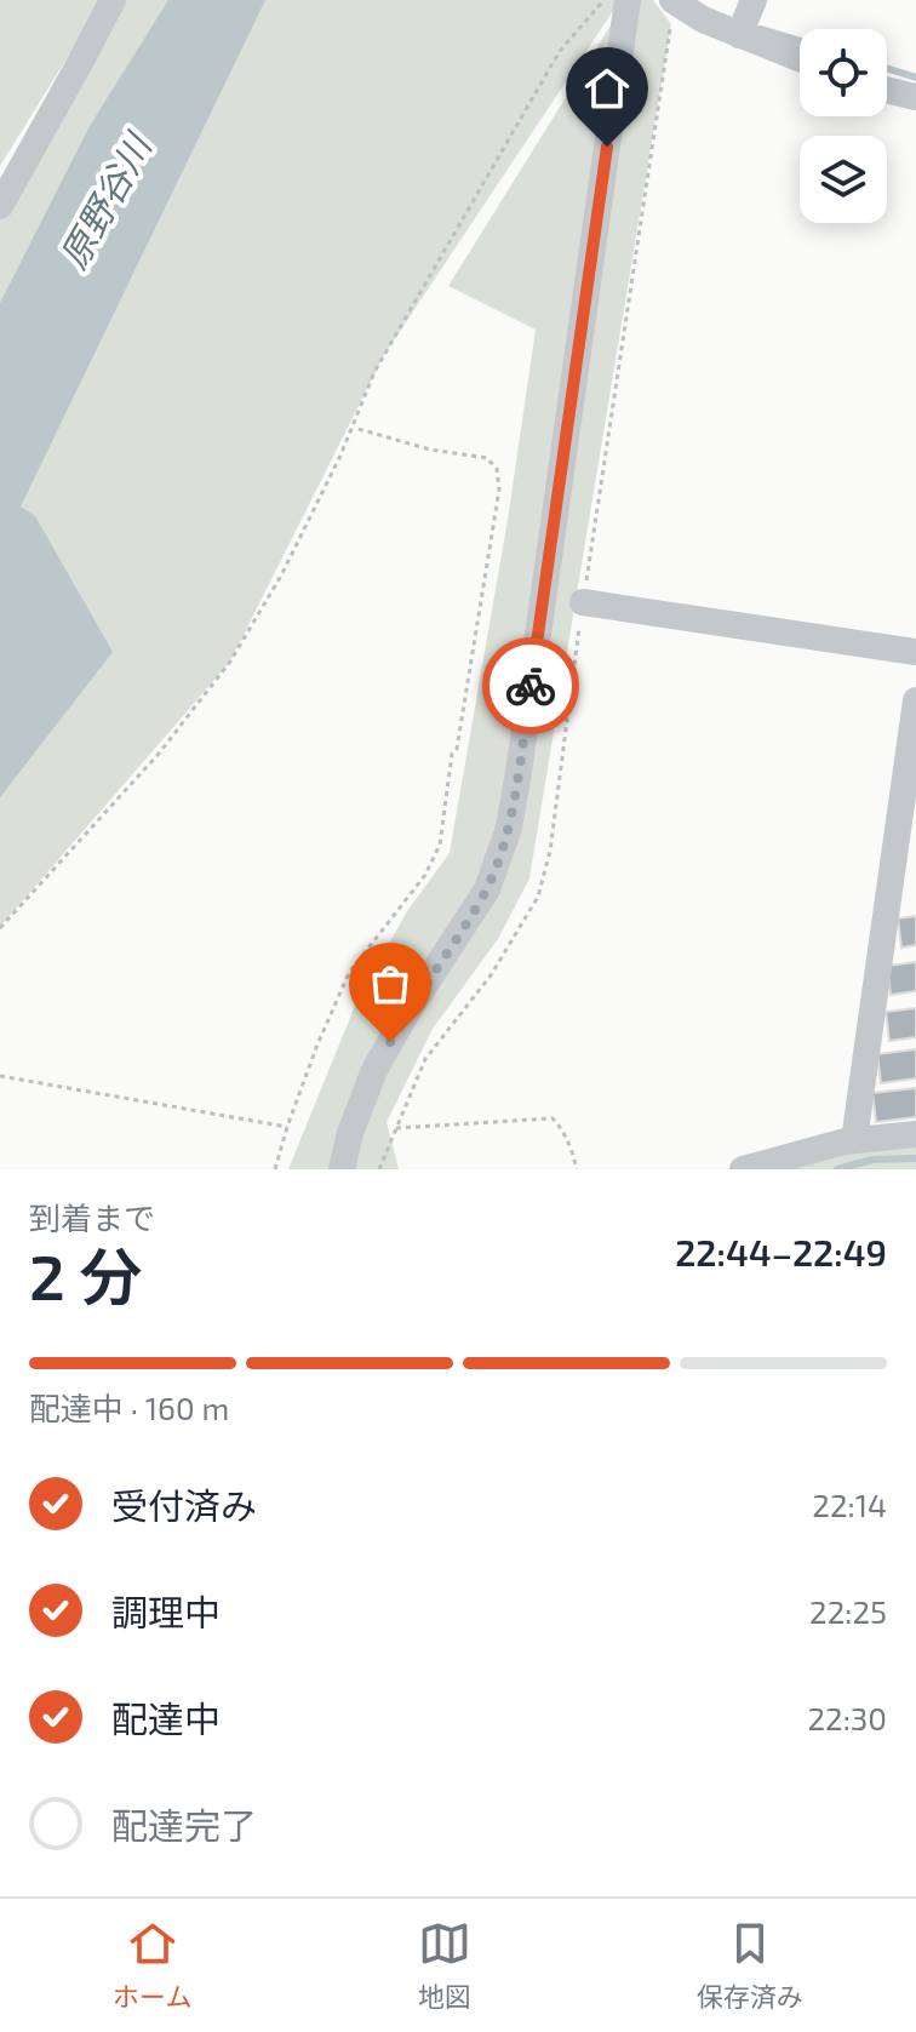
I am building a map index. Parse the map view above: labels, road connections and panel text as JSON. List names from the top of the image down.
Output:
{
  "water": ["原野谷川"],
  "page": {
    "heading": ["2 分", "到着まで", "22:44–22:49"],
    "bar": "配達中 · 160 m",
    "list": [
      ["受付済み", "22:14"],
      ["調理中", "22:25"],
      ["配達中", "22:30"],
      "配達完了"
    ],
    "tabs": ["ホーム", "地図", "保存済み"]
  }
}
